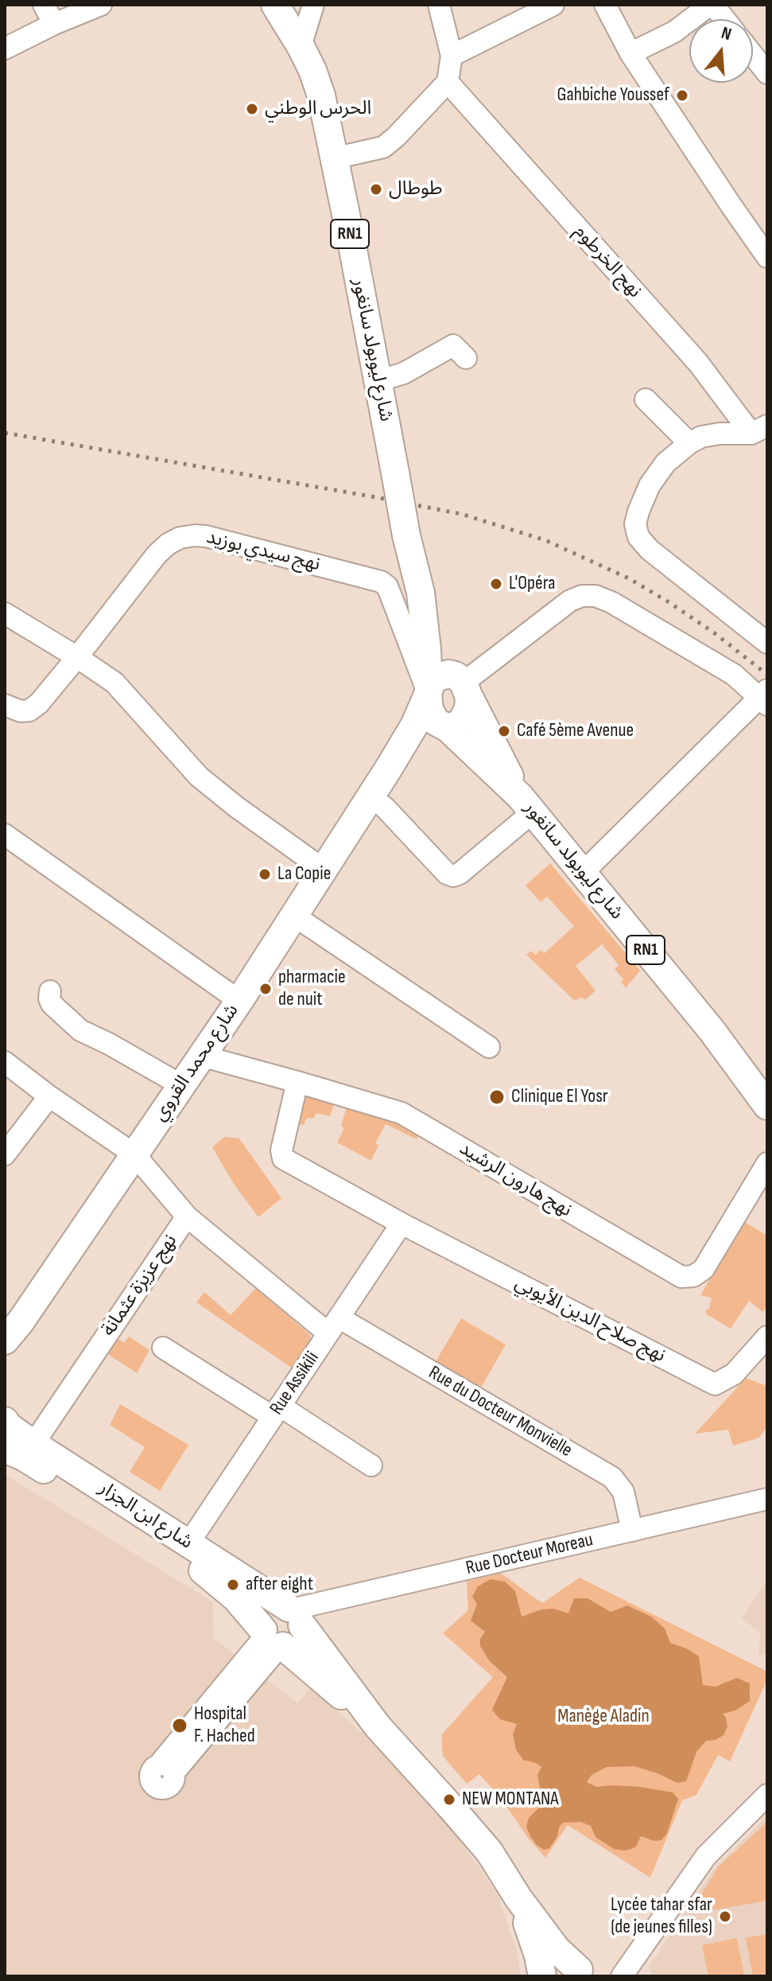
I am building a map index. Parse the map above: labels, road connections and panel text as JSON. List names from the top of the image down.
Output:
{
  "streets": {
    "main road": [
      "RN1",
      "شارع ليوبولد سانغور",
      "شارع محمد القروي",
      "شارع ابن الجزار"
    ],
    "street": [
      "نهج الخرطوم",
      "نهج سيدي بوزيد",
      "نهج هارون الرشيد",
      "نهج عزيزة عثمانة",
      "نهج صلاح الدين الأيوبي",
      "Rue Assikili",
      "Rue du Docteur Monvielle",
      "Rue Docteur Moreau"
    ]
  },
  "crossings": [
    ["شارع ليوبولد سانغور", "نهج سيدي بوزيد"],
    ["شارع ليوبولد سانغور", "شارع محمد القروي"],
    ["نهج سيدي بوزيد", "شارع محمد القروي"],
    ["شارع محمد القروي", "نهج هارون الرشيد"],
    ["نهج عزيزة عثمانة", "Rue Assikili"],
    ["نهج عزيزة عثمانة", "Rue du Docteur Monvielle"],
    ["نهج عزيزة عثمانة", "شارع ابن الجزار"],
    ["نهج صلاح الدين الأيوبي", "Rue Assikili"],
    ["Rue Assikili", "Rue du Docteur Monvielle"],
    ["Rue Assikili", "شارع ابن الجزار"],
    ["Rue du Docteur Monvielle", "Rue Docteur Moreau"],
    ["شارع ابن الجزار", "Rue Docteur Moreau"]
  ],
  "parks": ["Manège Aladin"],
  "places": [
    "Gahbiche Youssef",
    "الحرس الوطني",
    "طوطال",
    "L'Opéra",
    "Café 5ème Avenue",
    "La Copie",
    "pharmacie de nuit",
    "Clinique El Yosr",
    "after eight",
    "Hospital F. Hached",
    "NEW MONTANA",
    "Lycée tahar sfar (de jeunes filles)"
  ],
  "north": "top"
}
